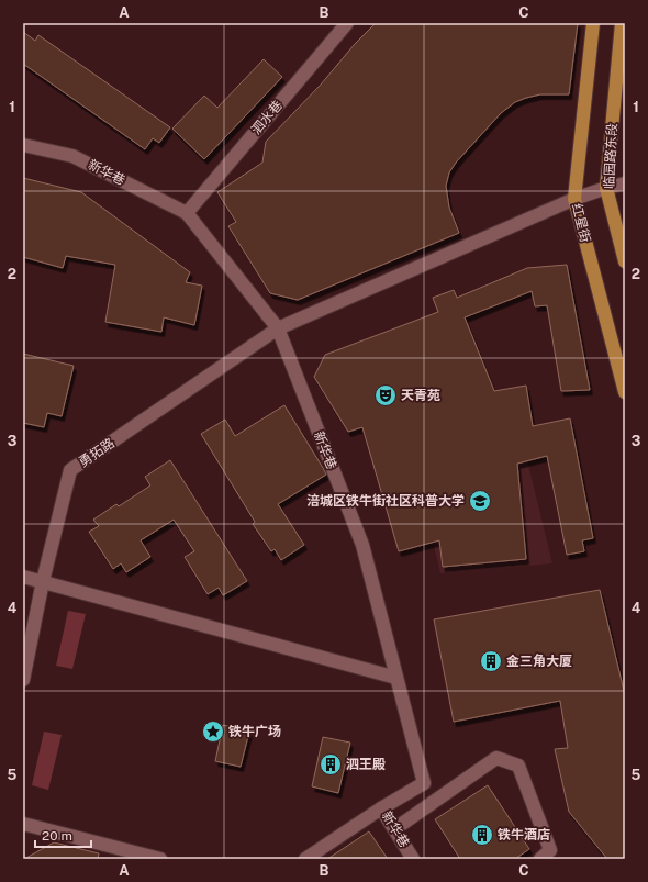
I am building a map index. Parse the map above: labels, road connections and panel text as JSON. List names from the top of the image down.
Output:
{
  "streets": {
    "main road": ["临园路东段", "红星街"],
    "street": ["泗水巷", "新华巷", "勇拓路"]
  },
  "crossings": [
    ["泗水巷", "新华巷"],
    ["临园路东段", "勇拓路"],
    ["新华巷", "勇拓路"],
    ["红星街", "勇拓路"]
  ],
  "places": {
    "theatre": ["天青苑"],
    "school or university": ["涪城区铁牛街社区科普大学"],
    "building": ["金三角大厦", "泗王殿", "铁牛酒店"],
    "place": ["铁牛广场"]
  },
  "scale_bar": "20 m",
  "grid": {
    "columns": ["A", "B", "C"],
    "rows": [
      "1",
      "2",
      "3",
      "4",
      "5"
    ]
  }
}
